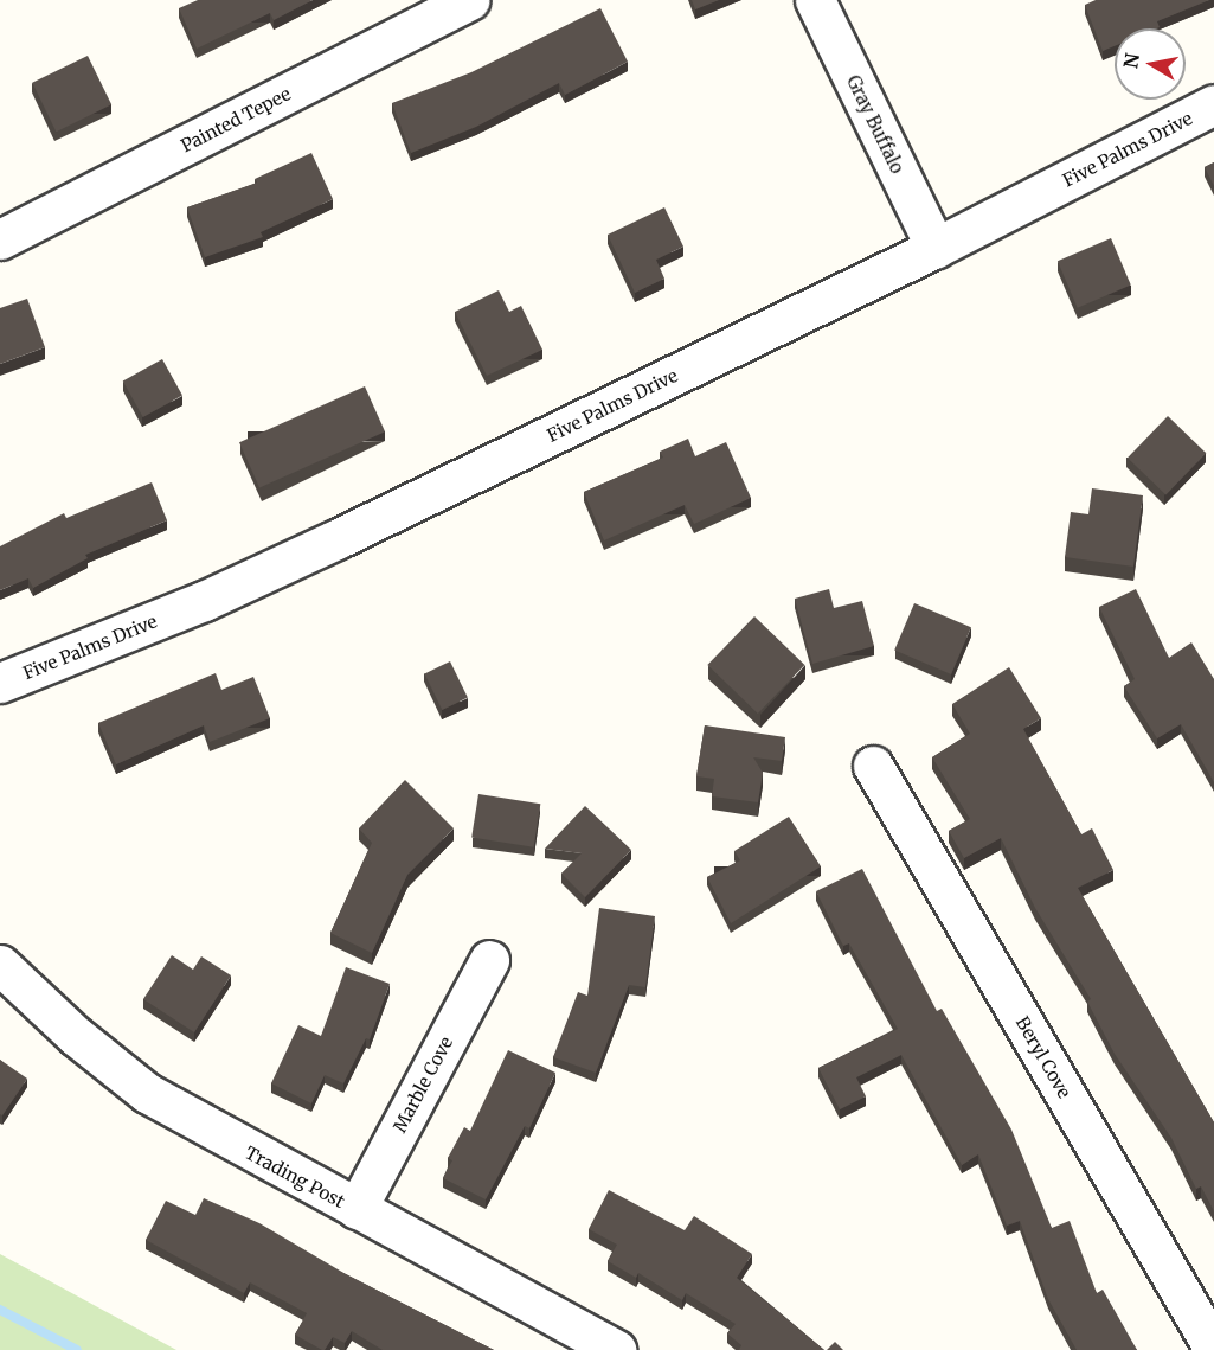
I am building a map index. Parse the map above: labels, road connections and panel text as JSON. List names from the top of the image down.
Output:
{
  "streets": {
    "street": [
      "Painted Tepee",
      "Gray Buffalo",
      "Five Palms Drive",
      "Beryl Cove",
      "Marble Cove",
      "Trading Post"
    ]
  },
  "crossings": [
    ["Gray Buffalo", "Five Palms Drive"],
    ["Marble Cove", "Trading Post"]
  ],
  "north": "left"
}
